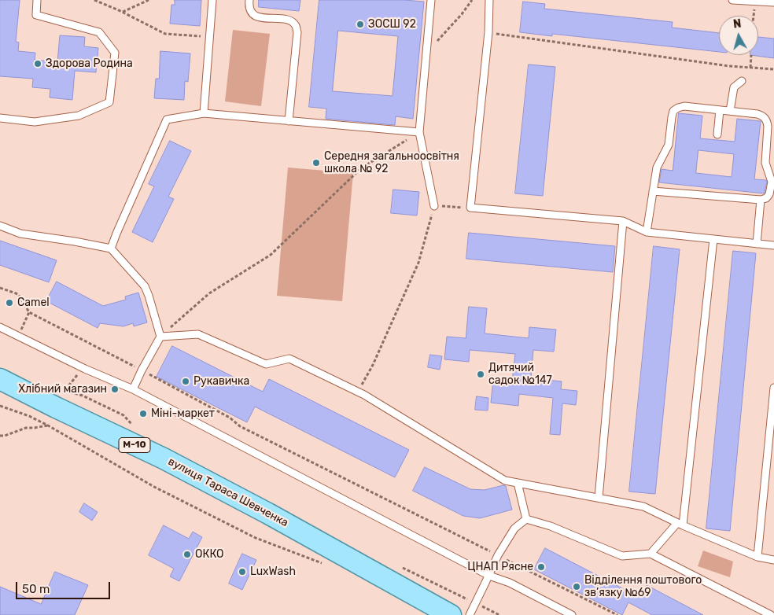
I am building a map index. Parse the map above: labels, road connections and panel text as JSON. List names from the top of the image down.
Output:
{
  "streets": {
    "main road": ["М-10", "вулиця Тараса Шевченка"]
  },
  "places": [
    "ЗОСШ 92",
    "Здорова Родина",
    "Середня загальноосвітня школа № 92",
    "Camel",
    "Дитячий садок №147",
    "Рукавичка",
    "Хлібний магазин",
    "Міні-маркет",
    "ОККО",
    "ЦНАП Рясне",
    "LuxWash",
    "Відділення поштового зв’язку №69"
  ],
  "scale_bar": "50 m",
  "north": "top"
}
